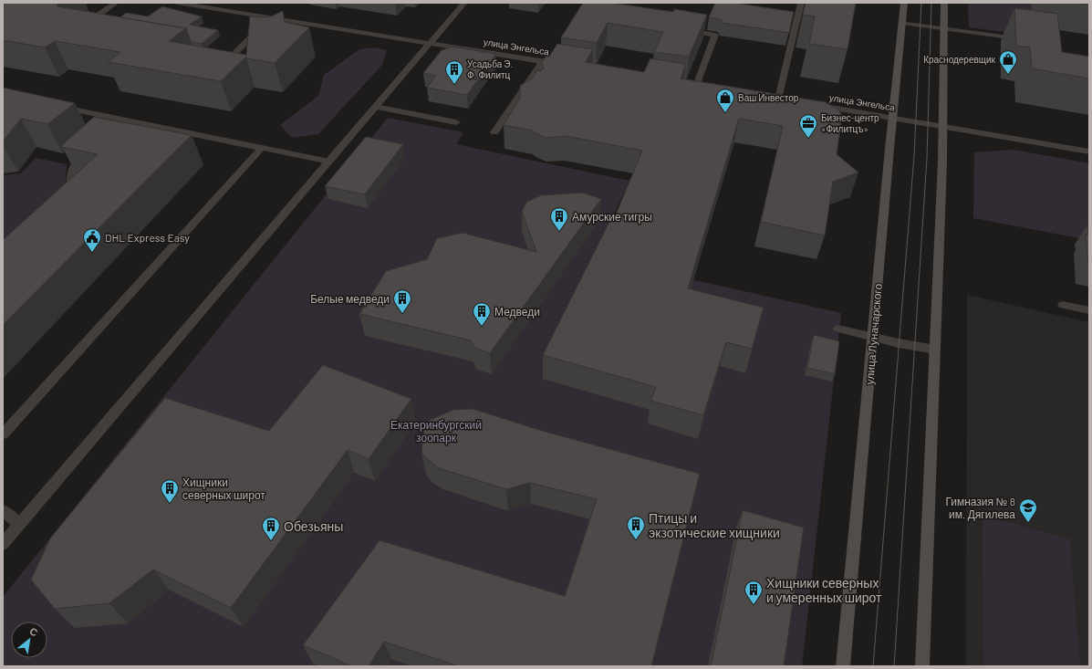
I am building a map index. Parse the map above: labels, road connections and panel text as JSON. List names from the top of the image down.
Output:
{
  "streets": {
    "main road": ["улица Луначарского"],
    "street": ["улица Энгельса"]
  },
  "crossings": [
    ["улица Энгельса", "улица Луначарского"]
  ],
  "parks": ["Екатеринбургский зоопарк"],
  "places": {
    "shop": ["Краснодеревщик", "Ваш Инвестор"],
    "building": [
      "Усадьба Э. Ф. Филитц",
      "Амурские тигры",
      "Белые медведи",
      "Медведи",
      "Хищники северных широт",
      "Птицы и экзотические хищники",
      "Обезьяны",
      "Хищники северных и умеренных широт"
    ],
    "office": ["Бизнес-центр «Филитцъ»"],
    "public building": ["DHL Express Easy"],
    "school or university": ["Гимназия № 8 им. Дягилева"]
  },
  "north": "top right"
}
